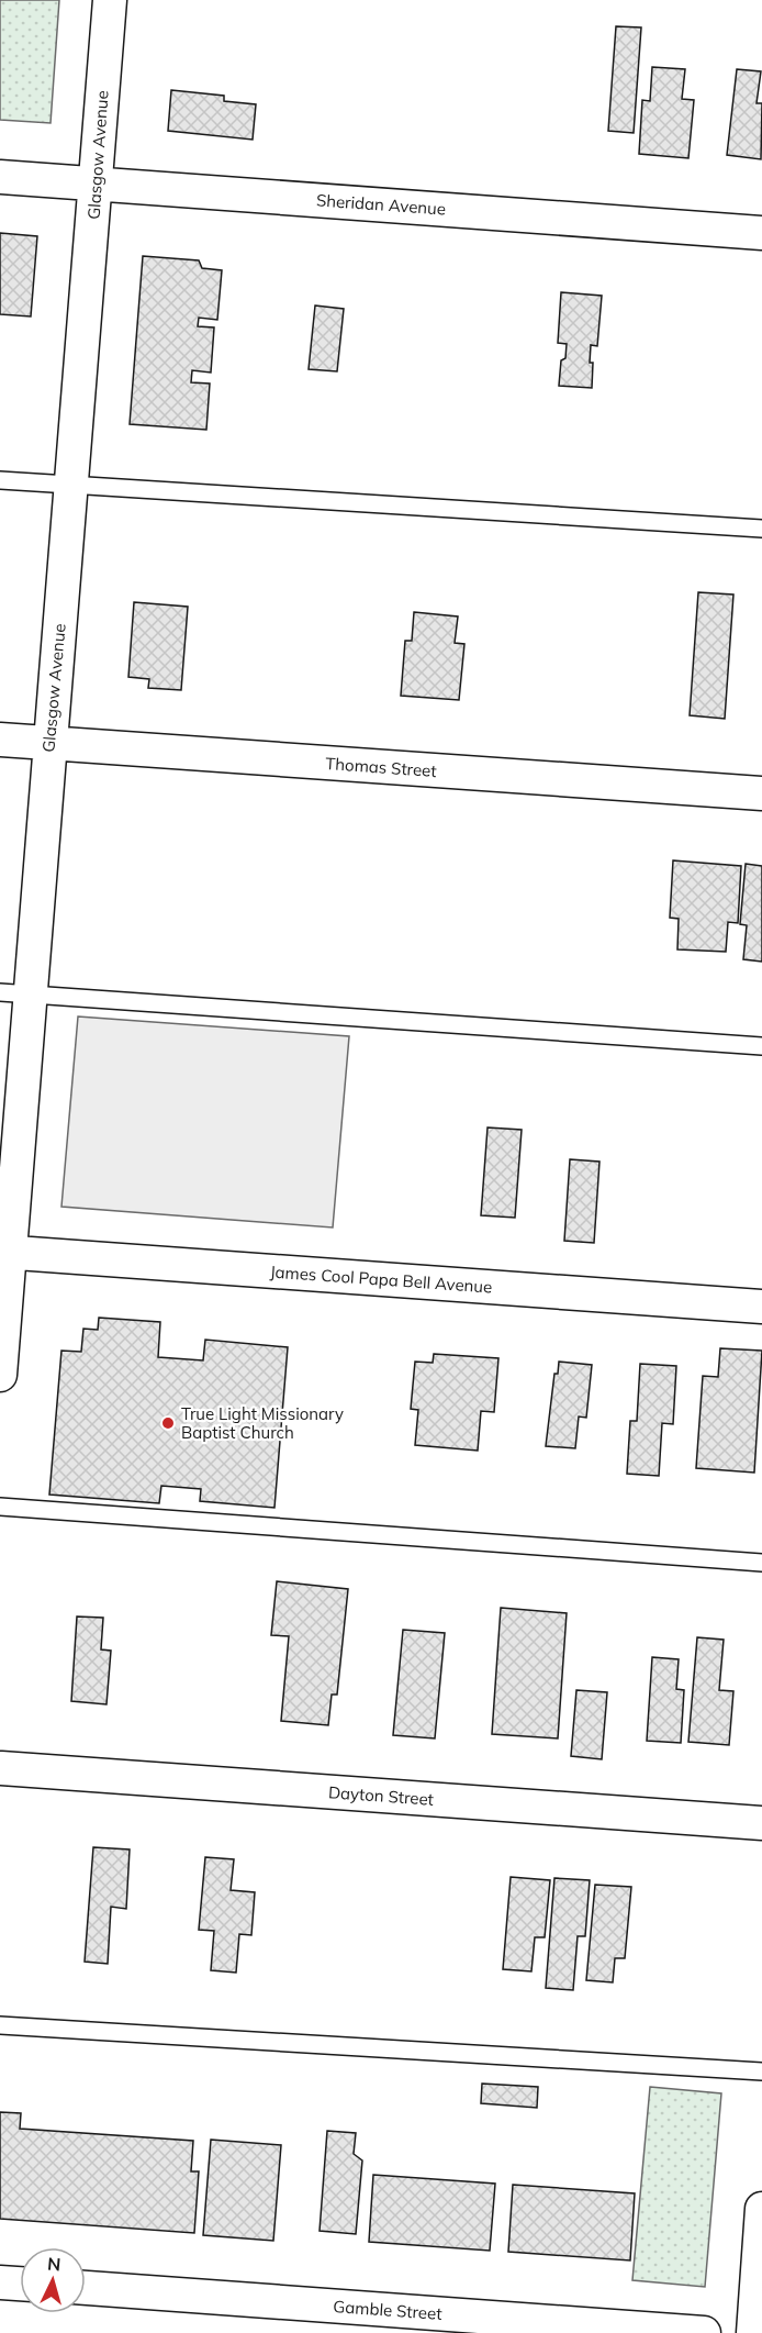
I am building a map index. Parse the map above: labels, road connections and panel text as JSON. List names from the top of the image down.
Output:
{
  "streets": {
    "street": [
      "Glasgow Avenue",
      "Sheridan Avenue",
      "Thomas Street",
      "James Cool Papa Bell Avenue",
      "Dayton Street",
      "Gamble Street"
    ]
  },
  "crossings": [
    ["Glasgow Avenue", "Sheridan Avenue"],
    ["Glasgow Avenue", "Thomas Street"],
    ["Glasgow Avenue", "James Cool Papa Bell Avenue"]
  ],
  "places": ["True Light Missionary Baptist Church"],
  "north": "top"
}
